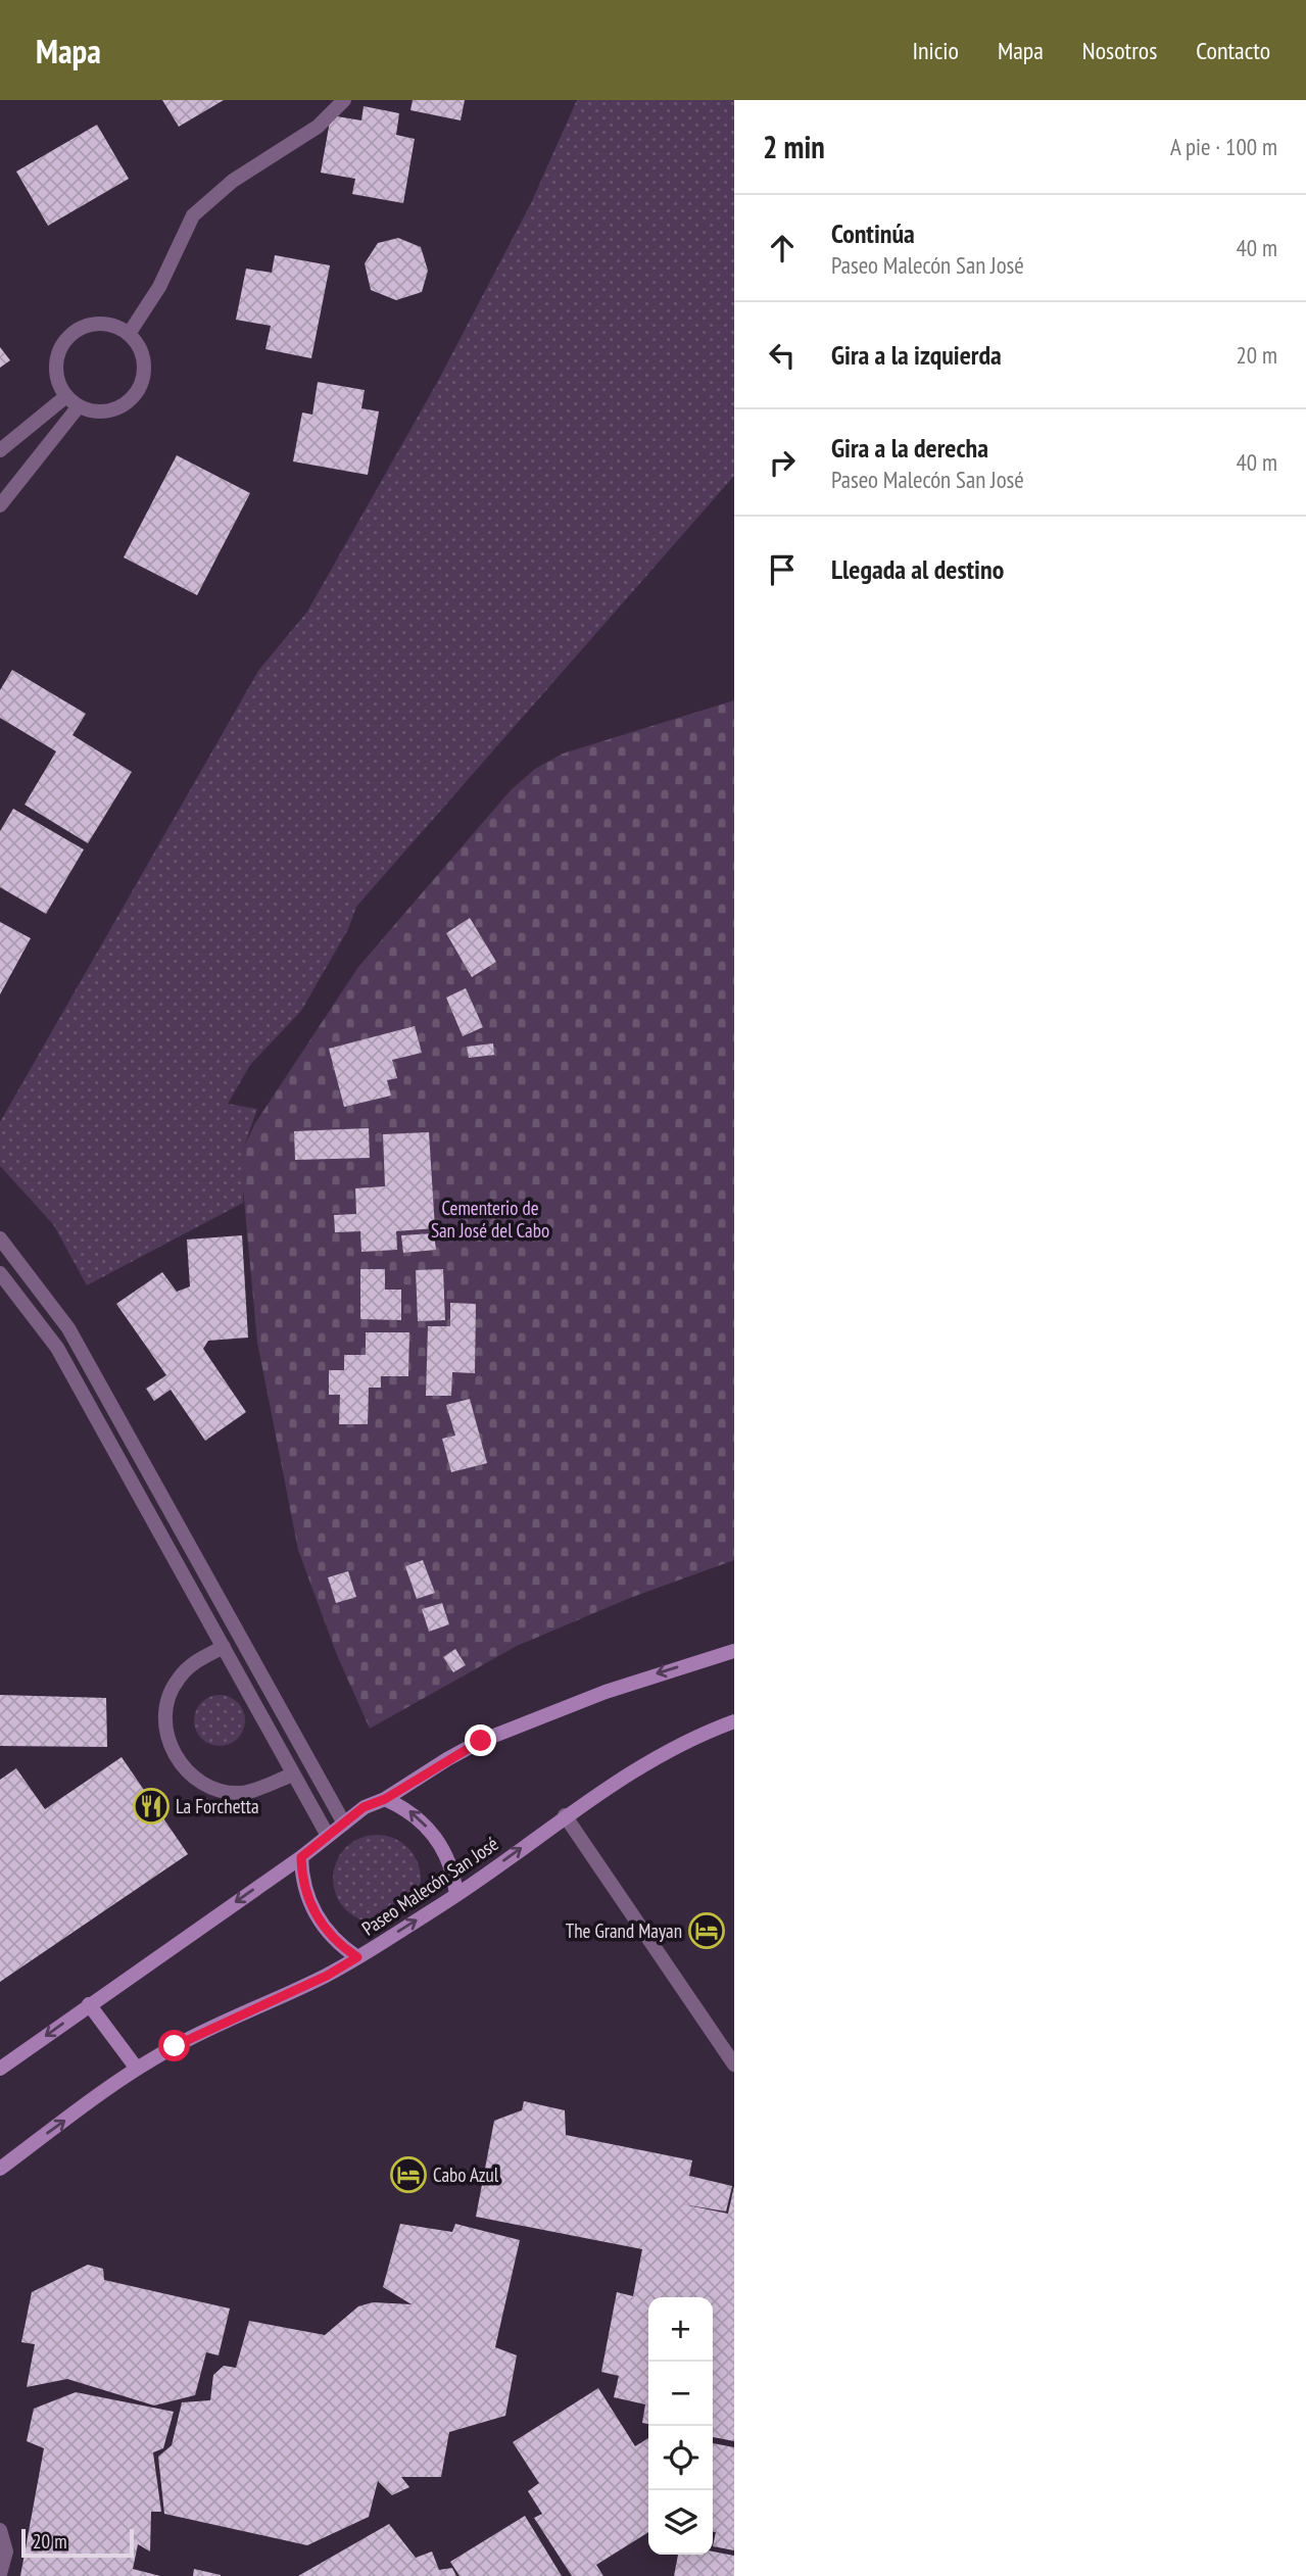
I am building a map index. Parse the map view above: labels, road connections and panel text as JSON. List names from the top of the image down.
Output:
{
  "streets": {
    "main road": ["Paseo Malecón San José"]
  },
  "parks": ["Cementerio de San José del Cabo"],
  "places": {
    "restaurant": ["La Forchetta"],
    "hotel": ["The Grand Mayan", "Cabo Azul"]
  },
  "scale_bar": "20 m",
  "page": {
    "header": "Mapa",
    "nav": [
      "Inicio",
      "Mapa",
      "Nosotros",
      "Contacto"
    ],
    "heading": ["2 min", "A pie · 100 m"],
    "list": [
      ["Continúa", "Paseo Malecón San José", "40 m"],
      ["Gira a la izquierda", "20 m"],
      ["Gira a la derecha", "Paseo Malecón San José", "40 m"],
      "Llegada al destino"
    ],
    "map_buttons": ["+", "−"],
    "scale": "20 m"
  }
}
